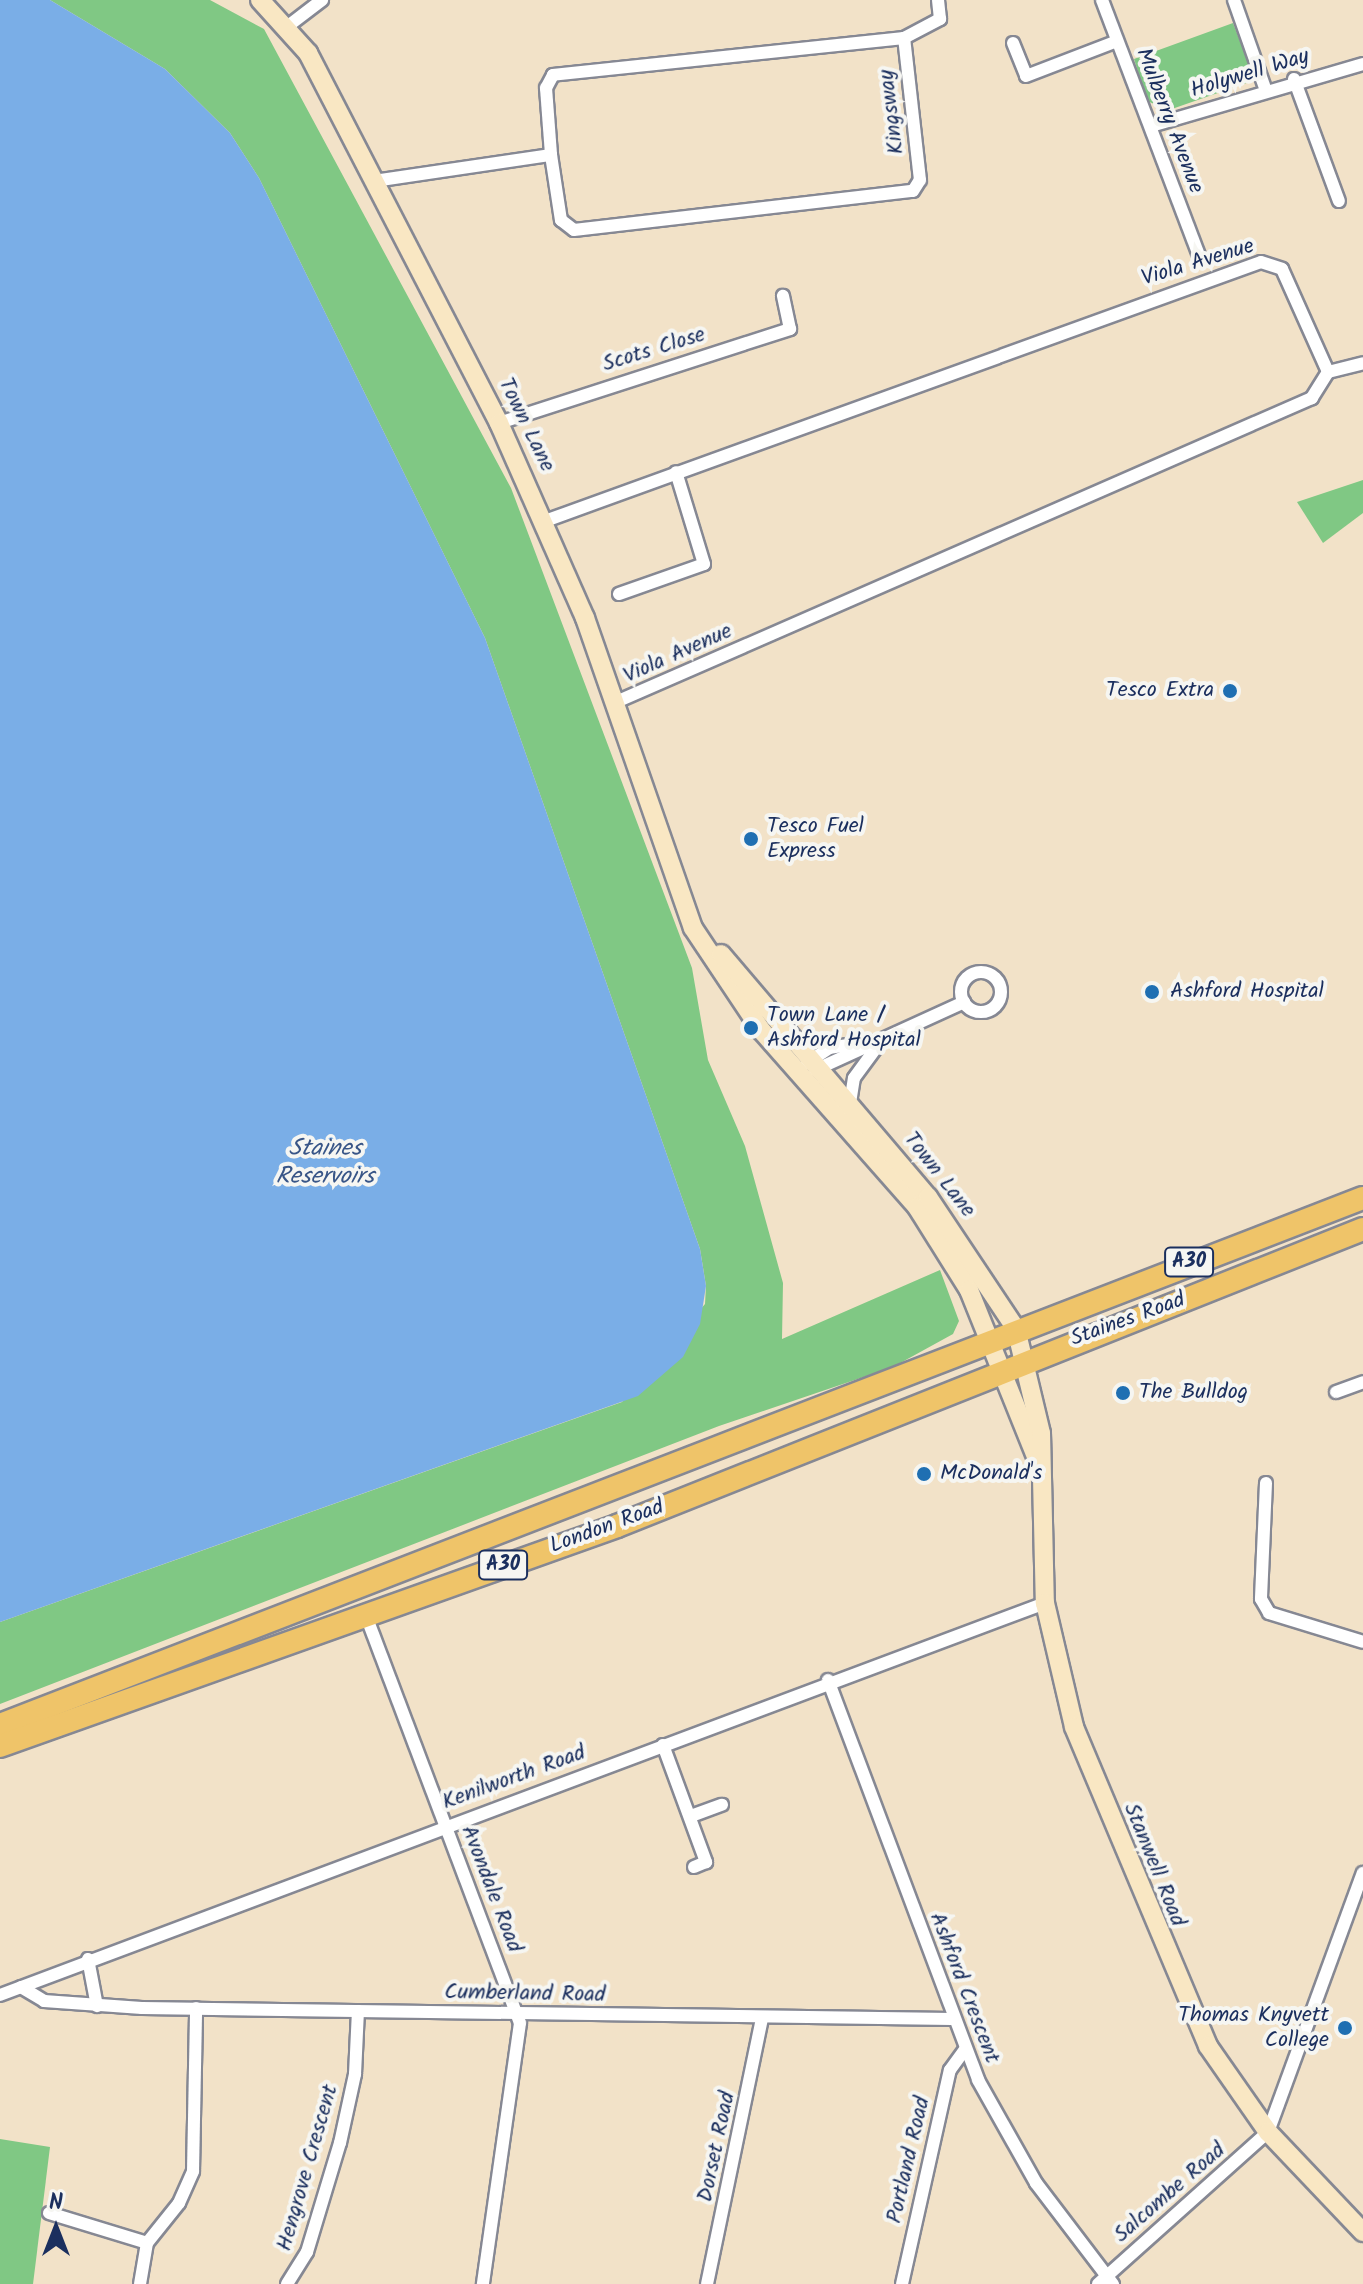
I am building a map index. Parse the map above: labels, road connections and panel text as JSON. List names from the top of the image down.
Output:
{
  "streets": {
    "highway": ["A30", "Staines Road", "London Road"],
    "main road": ["Town Lane", "Stanwell Road"],
    "street": [
      "Holywell Way",
      "Kingsway",
      "Mulberry Avenue",
      "Viola Avenue",
      "Scots Close",
      "Kenilworth Road",
      "Avondale Road",
      "Ashford Crescent",
      "Cumberland Road",
      "Dorset Road",
      "Portland Road",
      "Hengrove Crescent",
      "Salcombe Road"
    ]
  },
  "crossings": [
    ["Holywell Way", "Mulberry Avenue"],
    ["Viola Avenue", "Town Lane"],
    ["Scots Close", "Town Lane"],
    ["Town Lane", "A30"],
    ["Town Lane", "Staines Road"],
    ["Town Lane", "London Road"],
    ["Town Lane", "Stanwell Road"],
    ["A30", "Staines Road"],
    ["A30", "Stanwell Road"],
    ["Staines Road", "London Road"],
    ["Staines Road", "Stanwell Road"],
    ["London Road", "Stanwell Road"],
    ["London Road", "Avondale Road"],
    ["Kenilworth Road", "Stanwell Road"],
    ["Kenilworth Road", "Avondale Road"],
    ["Kenilworth Road", "Ashford Crescent"],
    ["Kenilworth Road", "Cumberland Road"],
    ["Stanwell Road", "Salcombe Road"],
    ["Avondale Road", "Cumberland Road"],
    ["Ashford Crescent", "Cumberland Road"],
    ["Ashford Crescent", "Portland Road"],
    ["Ashford Crescent", "Salcombe Road"],
    ["Cumberland Road", "Dorset Road"],
    ["Cumberland Road", "Hengrove Crescent"]
  ],
  "water": ["Staines Reservoirs"],
  "places": [
    "Tesco Extra",
    "Tesco Fuel Express",
    "Ashford Hospital",
    "Town Lane / Ashford Hospital",
    "The Bulldog",
    "McDonald's",
    "Thomas Knyvett College"
  ],
  "north": "top"
}
